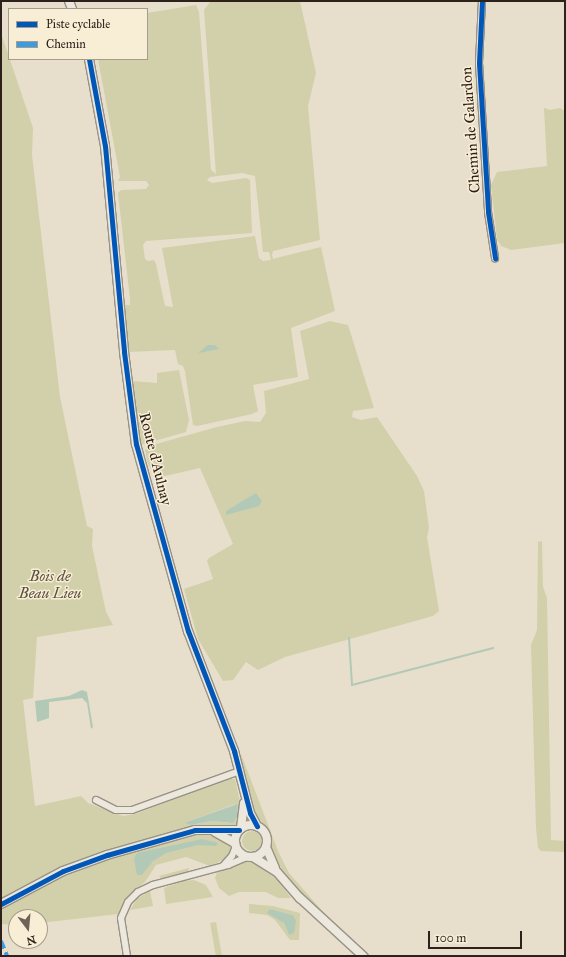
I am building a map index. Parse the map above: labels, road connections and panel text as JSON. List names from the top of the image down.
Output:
{
  "streets": {
    "street": ["Chemin de Galardon", "Route d'Aulnay"]
  },
  "parks": ["Bois de Beau Lieu"],
  "legend": ["Piste cyclable", "Chemin"],
  "scale_bar": "100 m",
  "north": "bottom"
}
